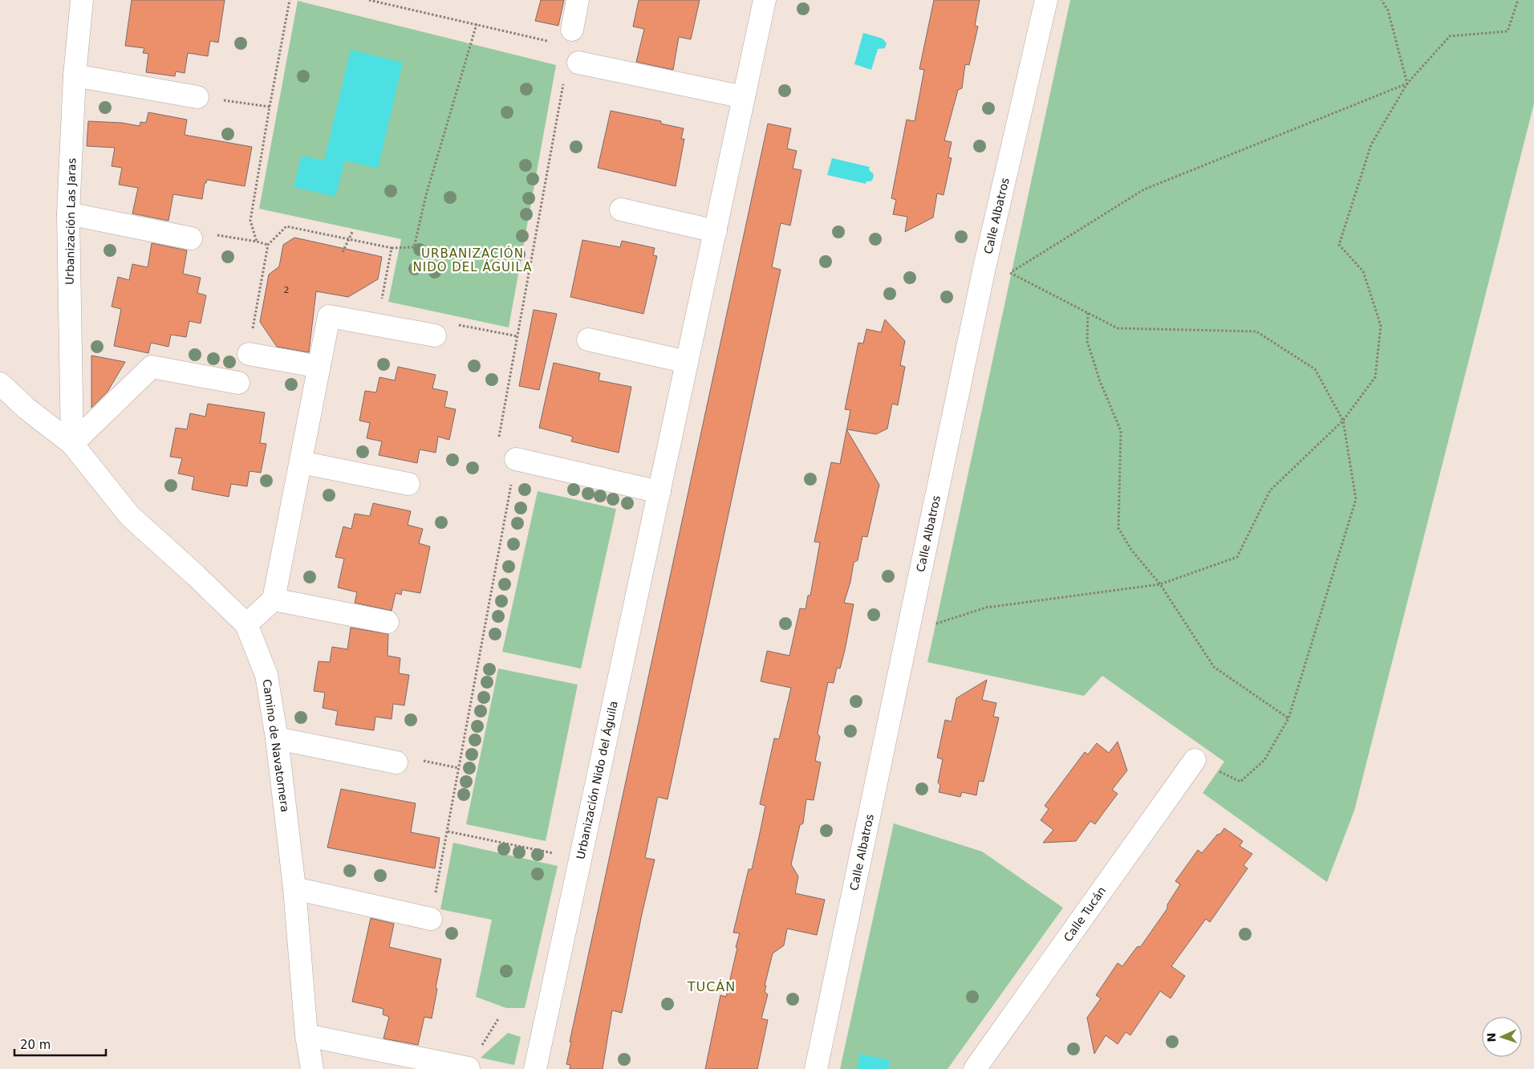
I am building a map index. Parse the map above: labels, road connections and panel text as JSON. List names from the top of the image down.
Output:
{
  "streets": {
    "street": [
      "Calle Albatros",
      "Urbanización Las Jaras",
      "Camino de Navatornera",
      "Urbanización Nido del Águila",
      "Calle Tucán"
    ]
  },
  "crossings": [
    ["Urbanización Las Jaras", "Camino de Navatornera"]
  ],
  "districts": ["URBANIZACIÓN NIDO DEL ÁGUILA", "TUCÁN"],
  "house_numbers": ["2"],
  "scale_bar": "20 m",
  "north": "left"
}
